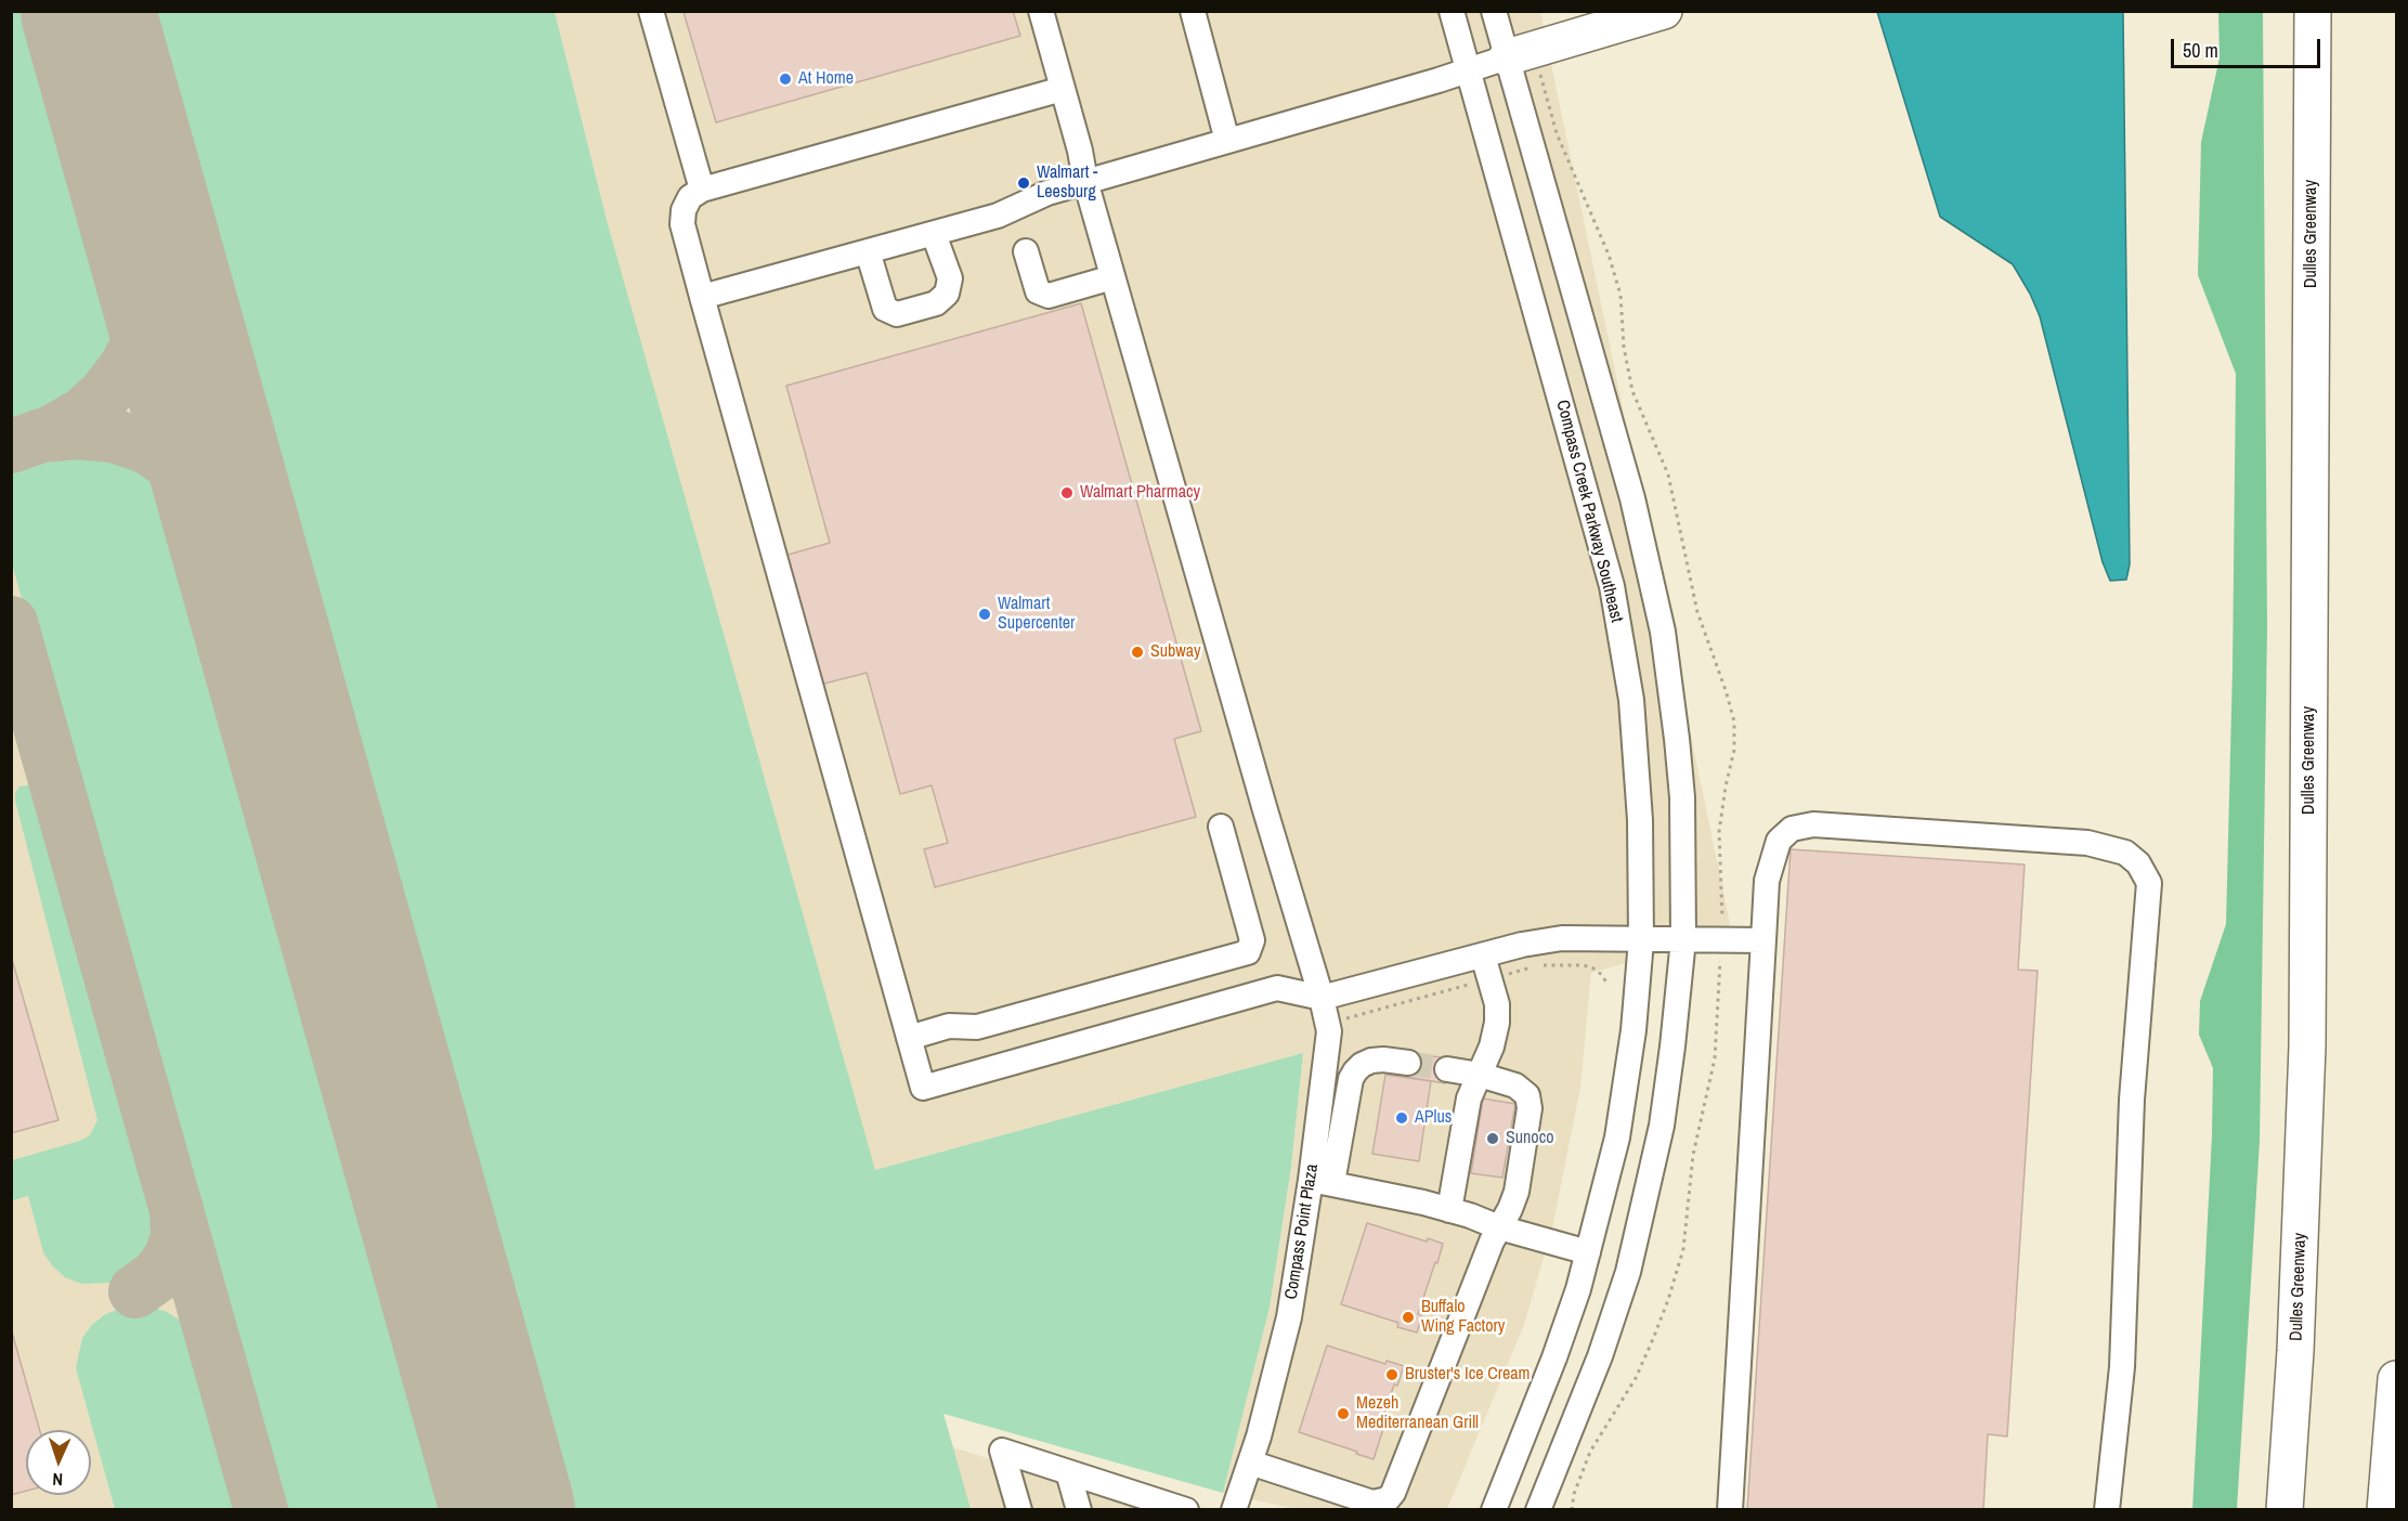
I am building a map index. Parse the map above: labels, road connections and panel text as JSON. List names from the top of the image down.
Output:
{
  "streets": {
    "highway": ["Dulles Greenway"],
    "street": ["Compass Creek Parkway Southeast", "Compass Point Plaza"]
  },
  "places": [
    "At Home",
    "Walmart - Leesburg",
    "Walmart Pharmacy",
    "Walmart Supercenter",
    "Subway",
    "APlus",
    "Sunoco",
    "Buffalo Wing Factory",
    "Bruster's Ice Cream",
    "Mezeh Mediterranean Grill"
  ],
  "scale_bar": "50 m",
  "north": "bottom"
}
